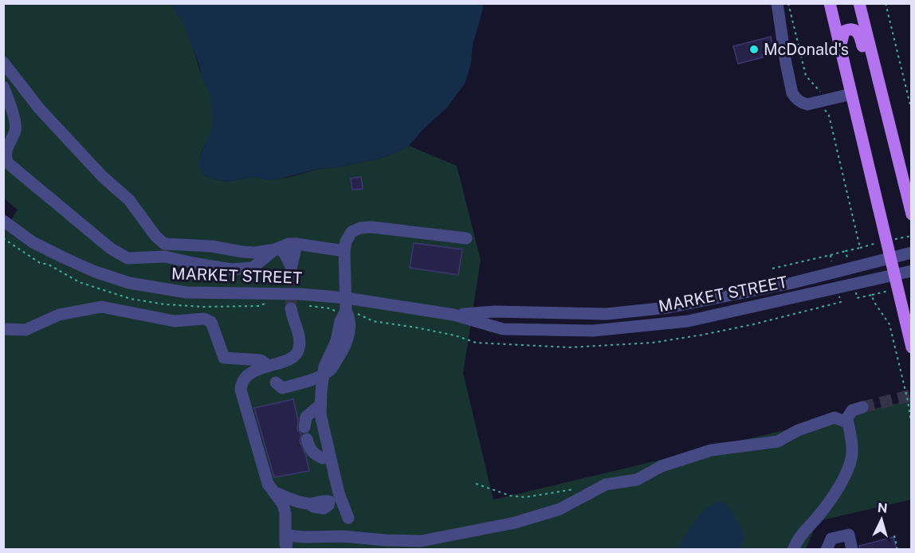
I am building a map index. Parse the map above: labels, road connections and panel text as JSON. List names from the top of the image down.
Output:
{
  "streets": {
    "street": ["MARKET STREET"]
  },
  "places": ["McDonald's"],
  "north": "top"
}
